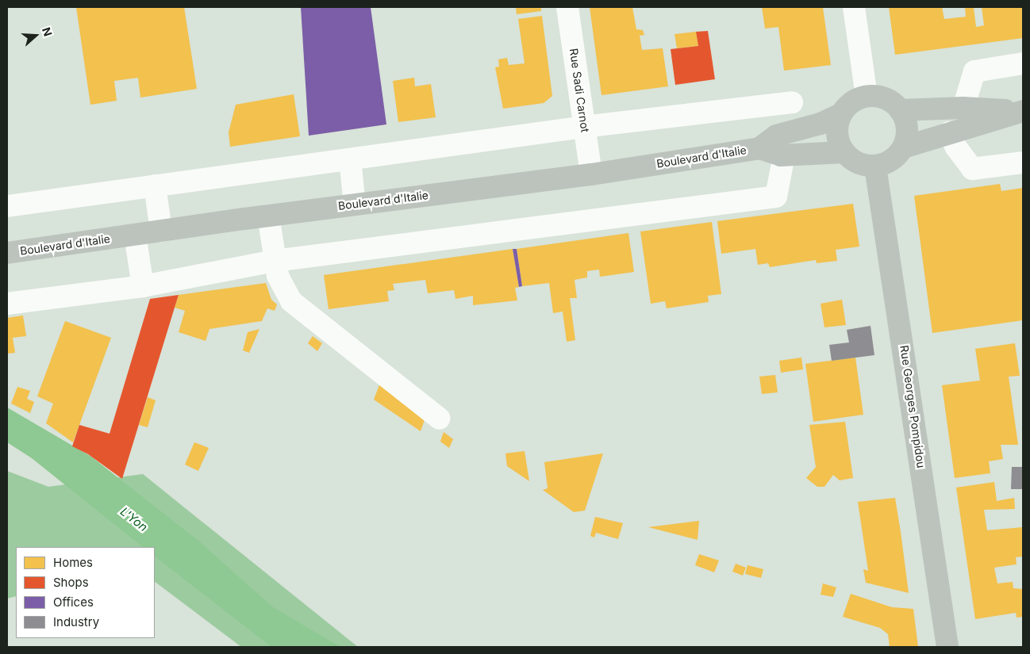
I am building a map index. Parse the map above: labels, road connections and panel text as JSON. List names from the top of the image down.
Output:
{
  "streets": {
    "main road": ["Boulevard d'Italie", "Rue Georges Pompidou"],
    "street": ["Rue Sadi Carnot"]
  },
  "crossings": [
    ["Rue Sadi Carnot", "Boulevard d'Italie"],
    ["Boulevard d'Italie", "Rue Georges Pompidou"]
  ],
  "water": ["L'Yon"],
  "legend": [
    "Homes",
    "Shops",
    "Offices",
    "Industry"
  ],
  "north": "right"
}
